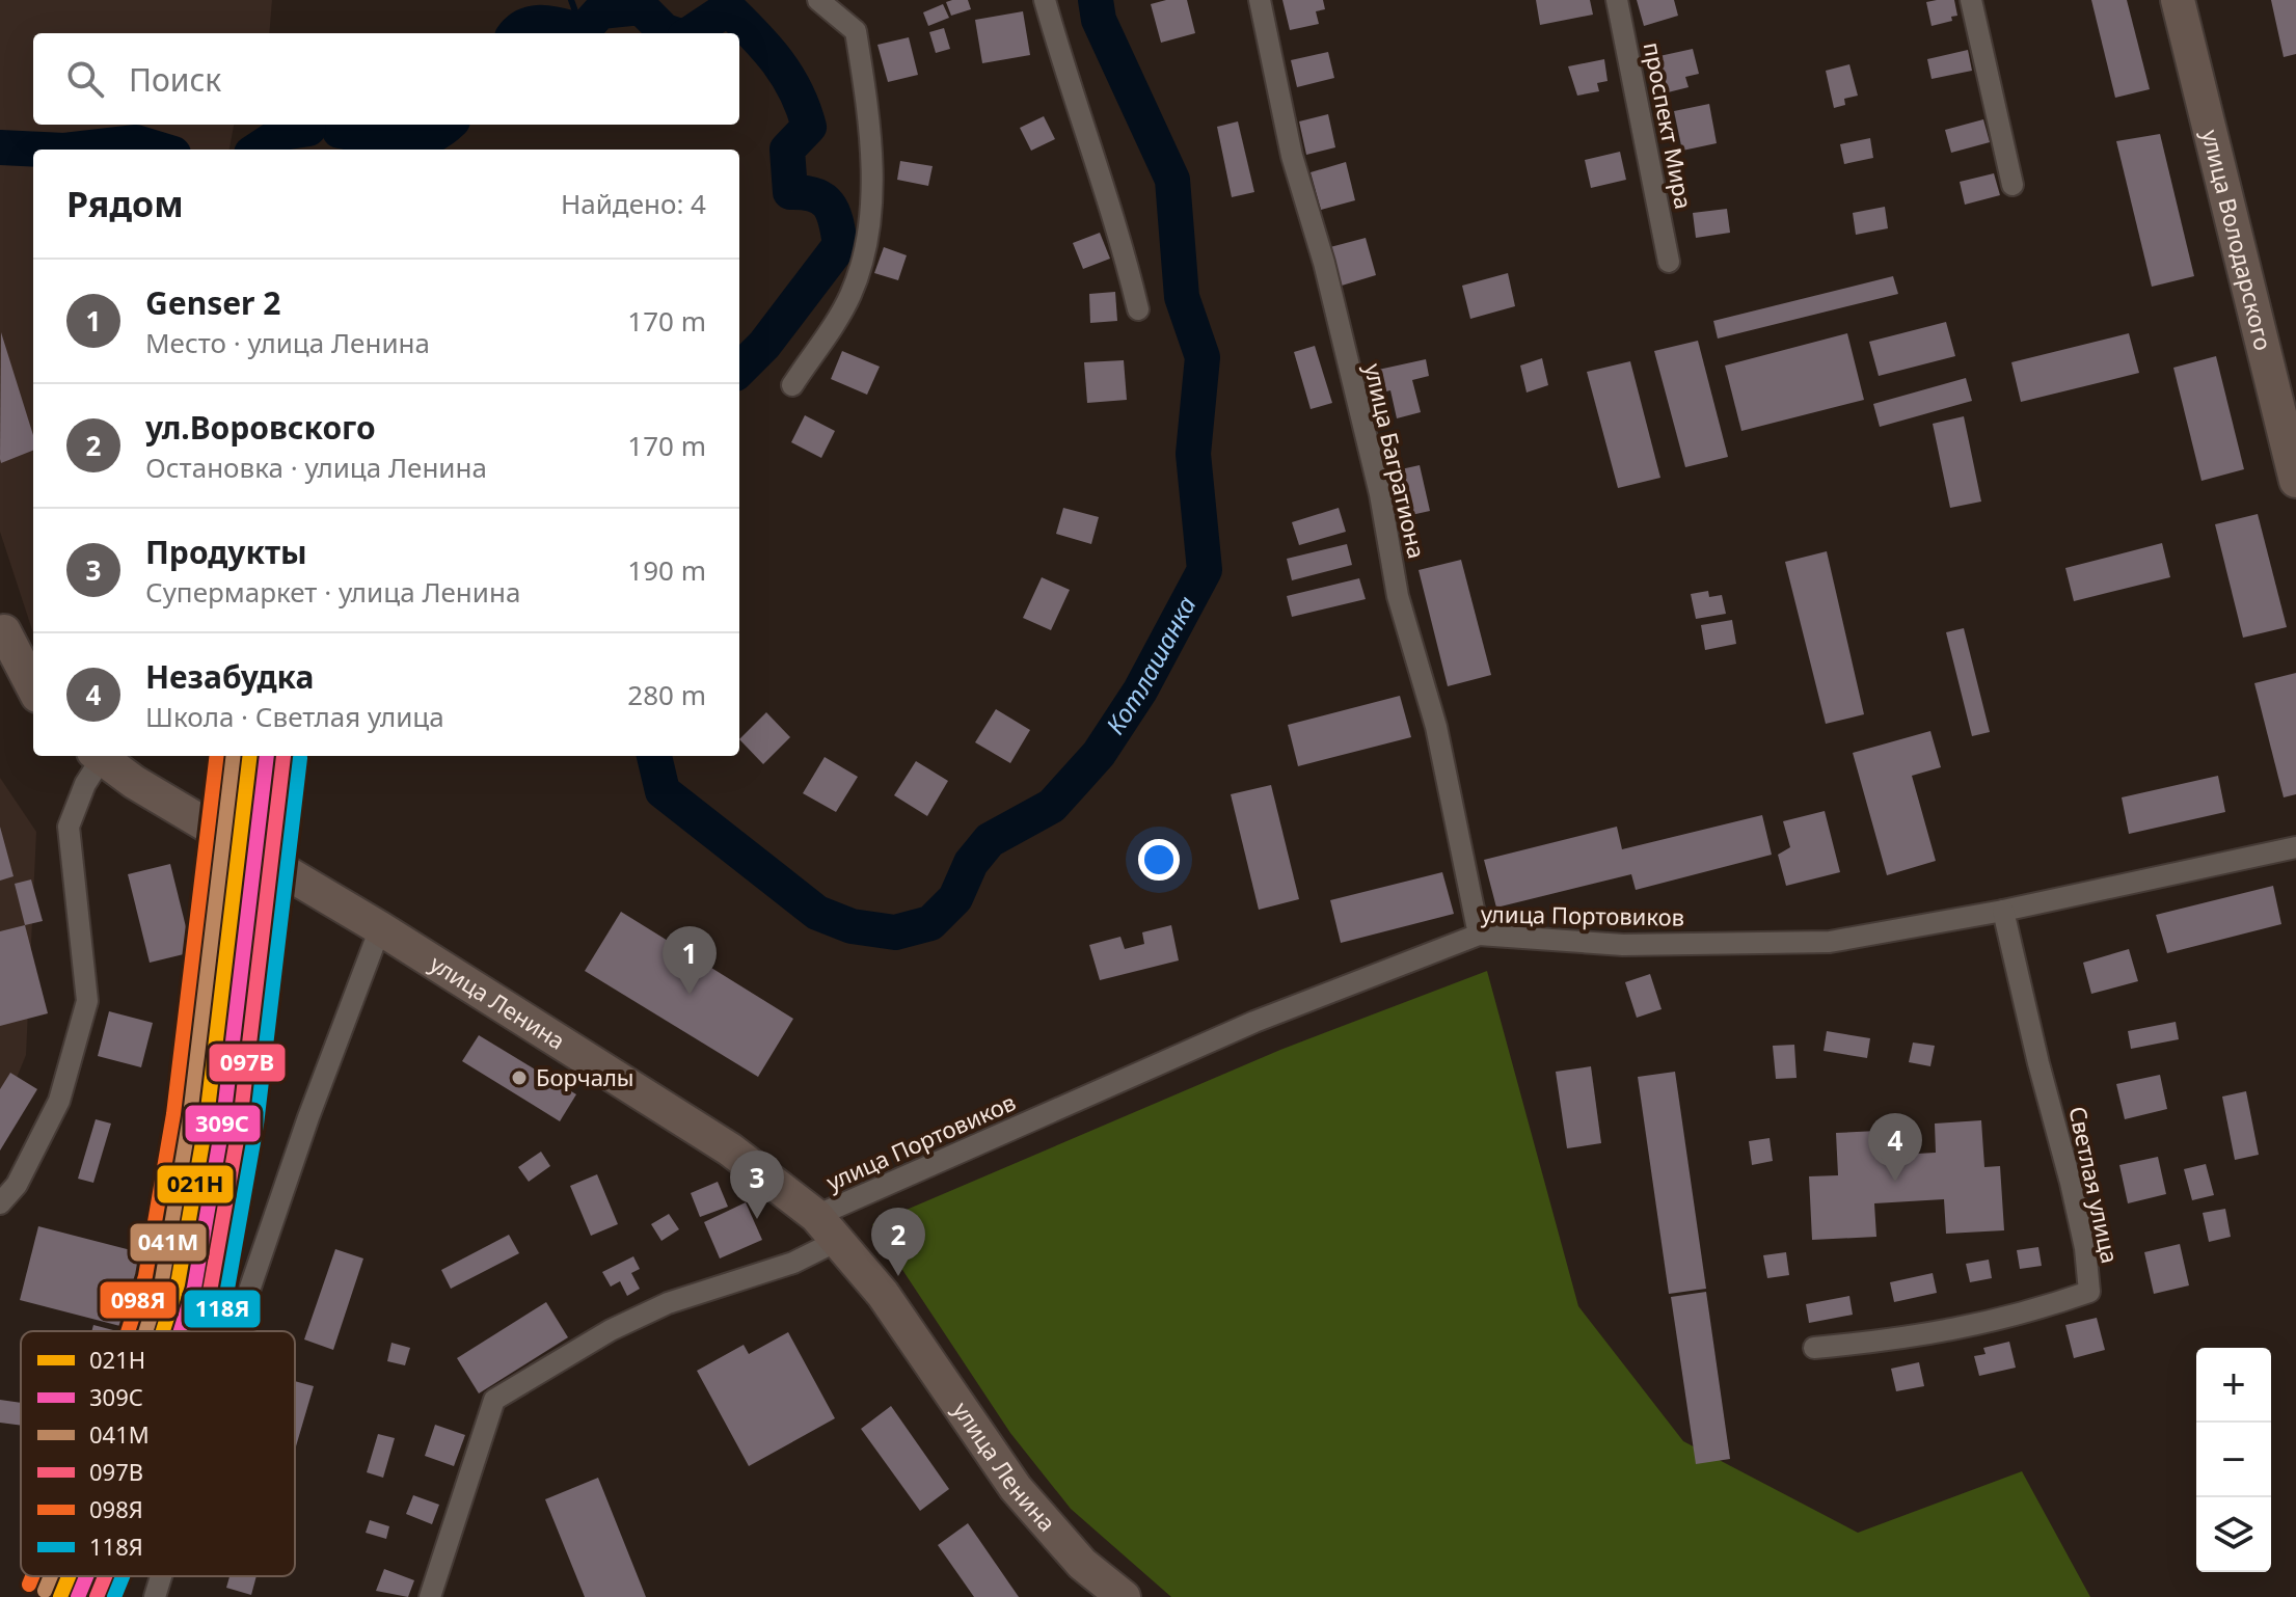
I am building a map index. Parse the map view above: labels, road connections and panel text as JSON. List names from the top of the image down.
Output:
{
  "streets": {
    "main road": ["улица Володарского", "улица Ленина"],
    "street": [
      "проспект Мира",
      "улица Багратиона",
      "улица Портовиков",
      "Светлая улица"
    ]
  },
  "crossings": [
    ["улица Багратиона", "улица Портовиков"],
    ["улица Портовиков", "улица Ленина"],
    ["улица Портовиков", "Светлая улица"]
  ],
  "water": ["Котлашанка"],
  "places": ["Борчалы"],
  "lines": [
    "transit line 021Н",
    "transit line 309С",
    "transit line 041М",
    "transit line 097В",
    "transit line 098Я",
    "transit line 118Я"
  ],
  "legend": [
    "021Н",
    "309С",
    "041М",
    "097В",
    "098Я",
    "118Я"
  ],
  "page": {
    "search": "Поиск",
    "heading": ["Рядом", "Найдено: 4"],
    "list": [
      {
        "mark": "1",
        "name": "Genser 2",
        "note": "Место · улица Ленина",
        "value": "170 m"
      },
      {
        "mark": "2",
        "name": "ул.Воровского",
        "note": "Остановка · улица Ленина",
        "value": "170 m"
      },
      {
        "mark": "3",
        "name": "Продукты",
        "note": "Супермаркет · улица Ленина",
        "value": "190 m"
      },
      {
        "mark": "4",
        "name": "Незабудка",
        "note": "Школа · Светлая улица",
        "value": "280 m"
      }
    ],
    "pins": [
      "1",
      "4",
      "3",
      "2"
    ],
    "map_buttons": ["+", "−"]
  }
}
